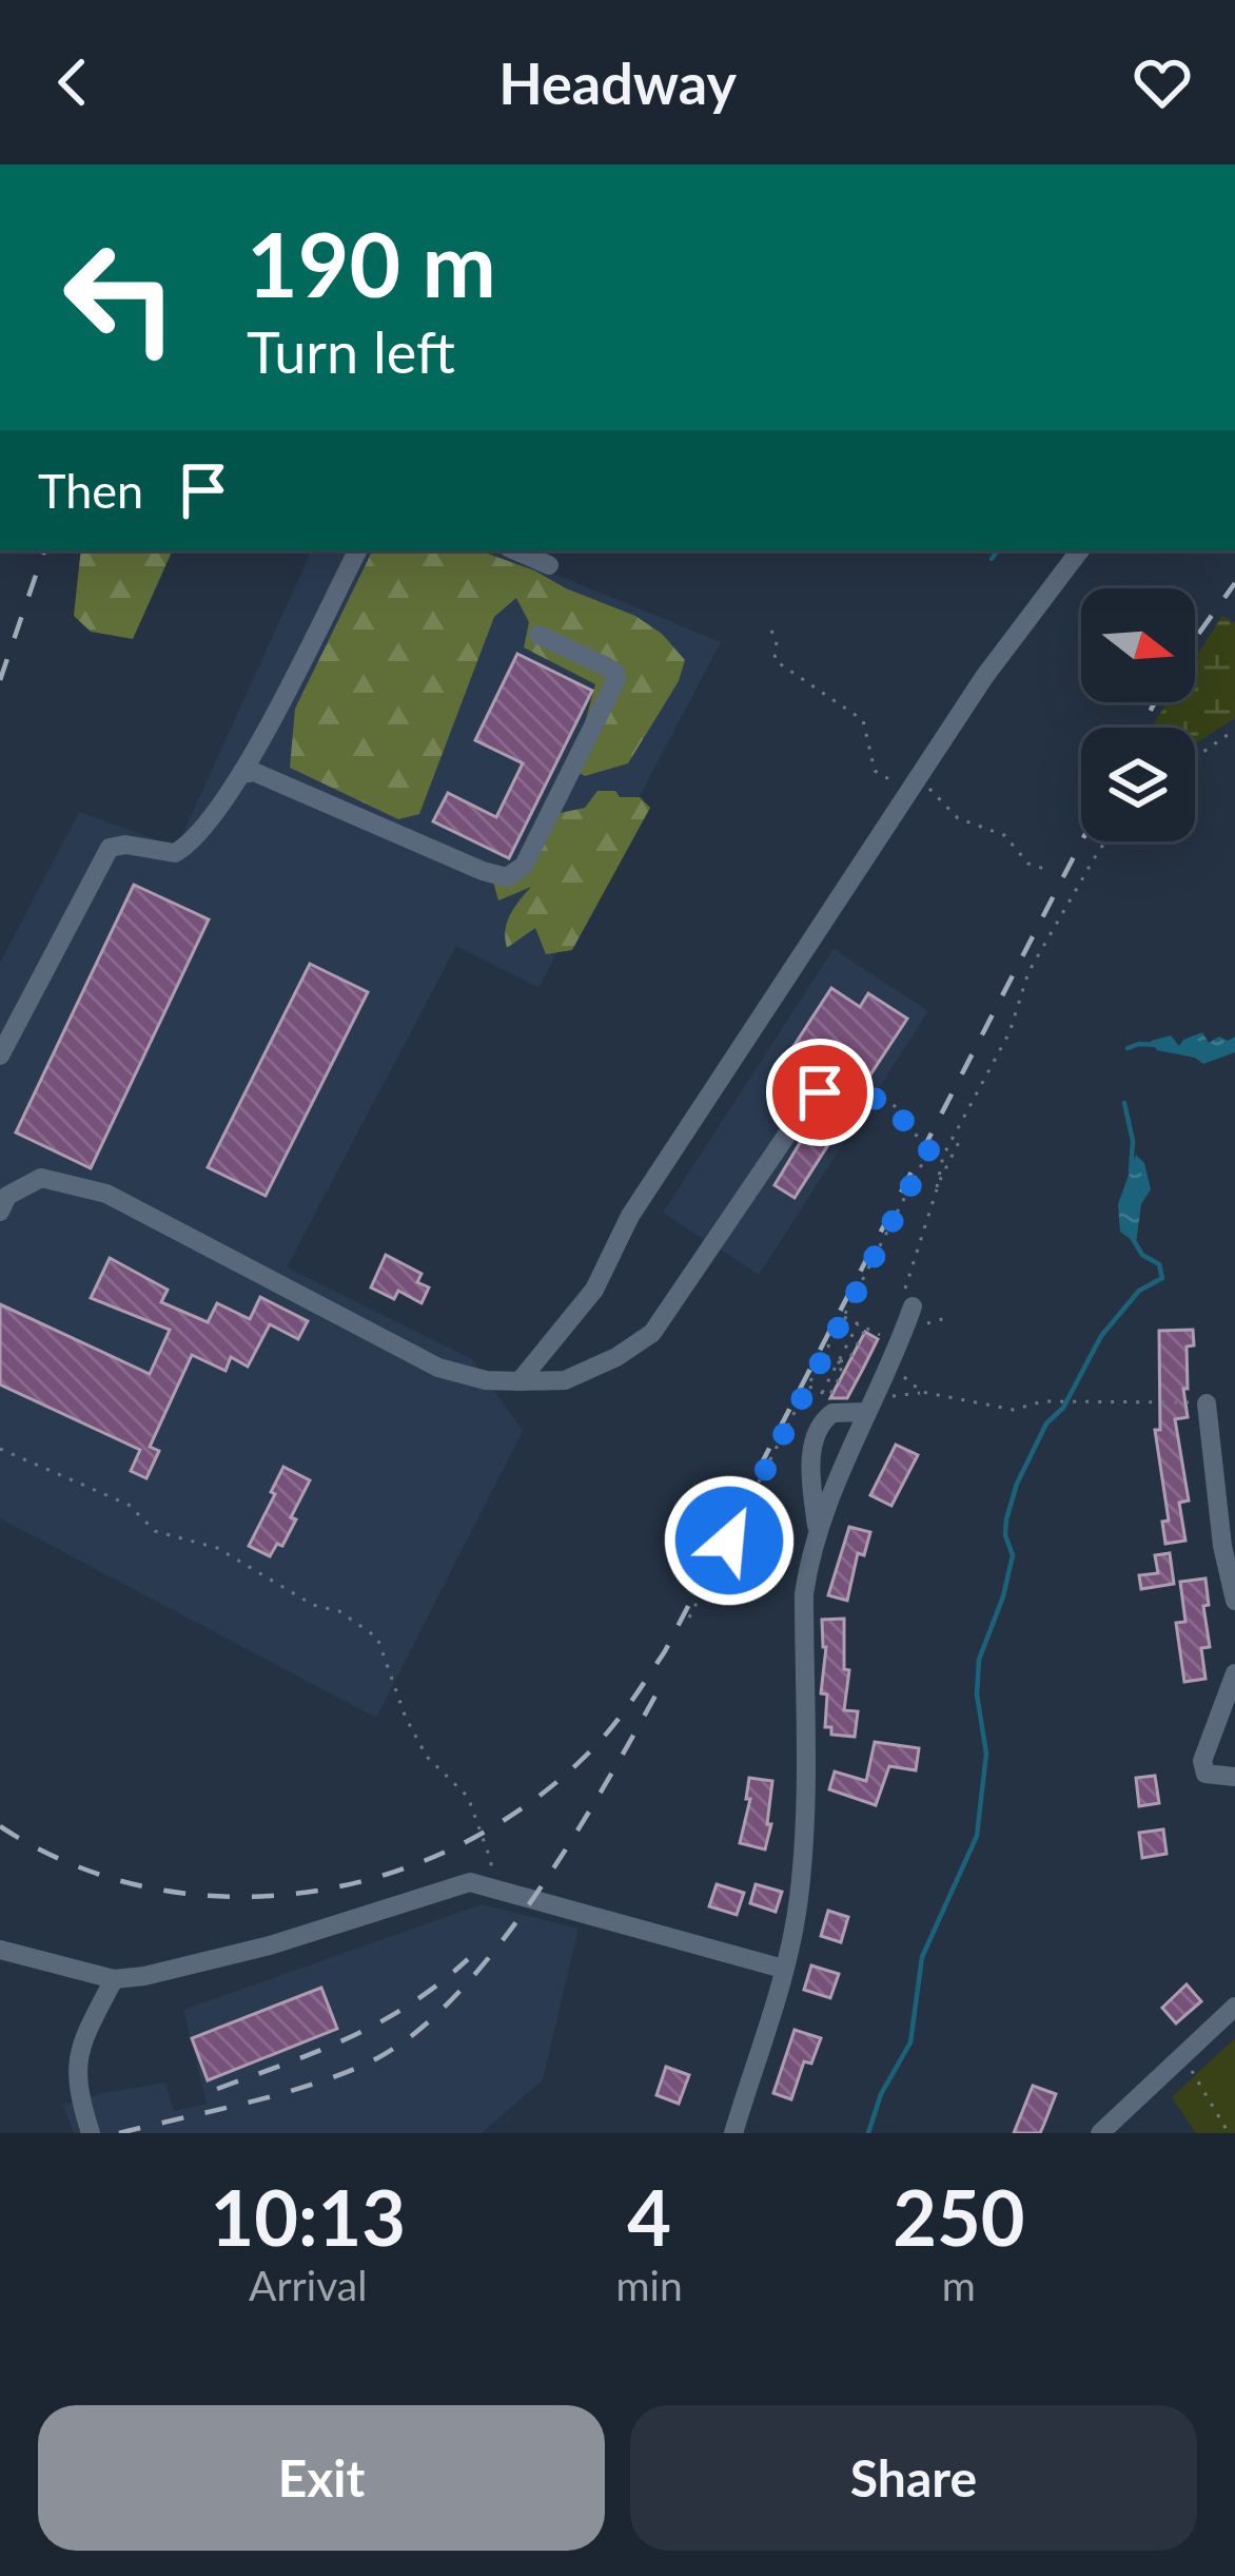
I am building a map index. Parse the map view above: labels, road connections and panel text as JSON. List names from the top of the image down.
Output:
{
  "north": "right",
  "page": {
    "header": "Headway",
    "turn": ["190 m", "Turn left"],
    "then": "Then",
    "eta": [
      "10:13",
      "Arrival",
      "4",
      "min",
      "250",
      "m"
    ],
    "buttons": ["Exit", "Share"]
  }
}
